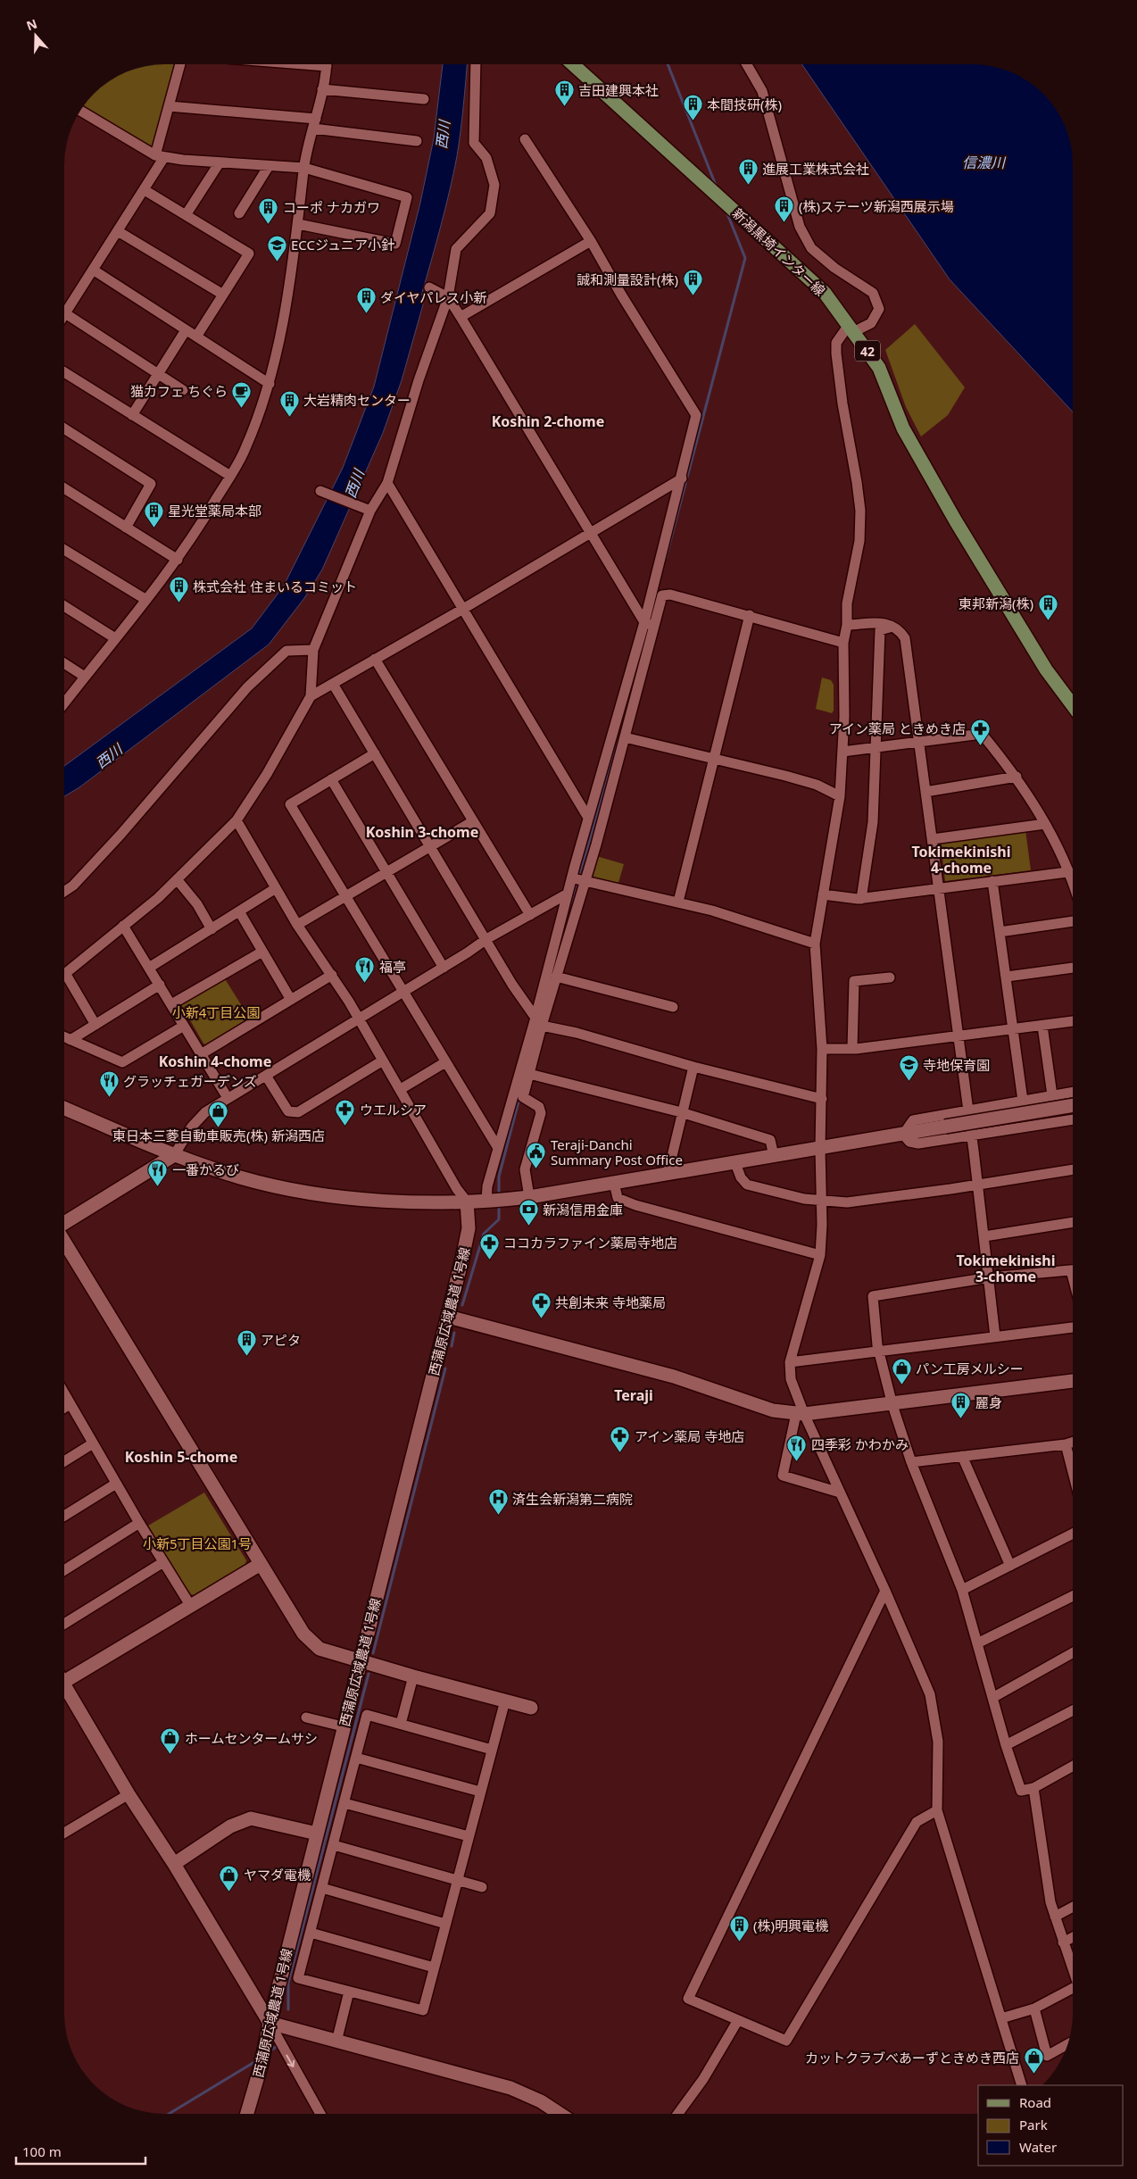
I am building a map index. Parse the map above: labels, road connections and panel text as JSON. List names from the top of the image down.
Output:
{
  "streets": {
    "main road": ["新潟黒埼インター線", "42"],
    "street": ["西蒲原広域農道 1号線"]
  },
  "districts": [
    "Koshin 2-chome",
    "Koshin 3-chome",
    "Tokimekinishi 4-chome",
    "Koshin 4-chome",
    "Tokimekinishi 3-chome",
    "Teraji",
    "Koshin 5-chome"
  ],
  "water": ["西川", "信濃川"],
  "parks": ["小新4丁目公園", "小新5丁目公園1号"],
  "places": {
    "building": [
      "吉田建興本社",
      "本間技研(株)",
      "進展工業株式会社",
      "(株)ステーツ新潟西展示場",
      "コーポ ナカガワ",
      "誠和測量設計(株)",
      "ダイヤパレス小新",
      "大岩精肉センター",
      "星光堂薬局本部",
      "株式会社 住まいるコミット",
      "東邦新潟(株)",
      "アピタ",
      "麗身",
      "(株)明興電機"
    ],
    "school or university": ["ECCジュニア小針", "寺地保育園"],
    "cafe": ["猫カフェ ちぐら"],
    "pharmacy": [
      "アイン薬局 ときめき店",
      "ウエルシア",
      "ココカラファイン薬局寺地店",
      "共創未来 寺地薬局",
      "アイン薬局 寺地店"
    ],
    "restaurant": [
      "福亭",
      "グラッチェガーデンズ",
      "一番かるび",
      "四季彩 かわかみ"
    ],
    "shop": [
      "東日本三菱自動車販売(株) 新潟西店",
      "パン工房メルシー",
      "ホームセンタームサシ",
      "ヤマダ電機",
      "カットクラブべあーずときめき西店"
    ],
    "public building": ["Teraji-Danchi Summary Post Office"],
    "bank": ["新潟信用金庫"],
    "hospital": ["済生会新潟第二病院"]
  },
  "legend": ["Road", "Park", "Water"],
  "scale_bar": "100 m",
  "north": "top"
}
